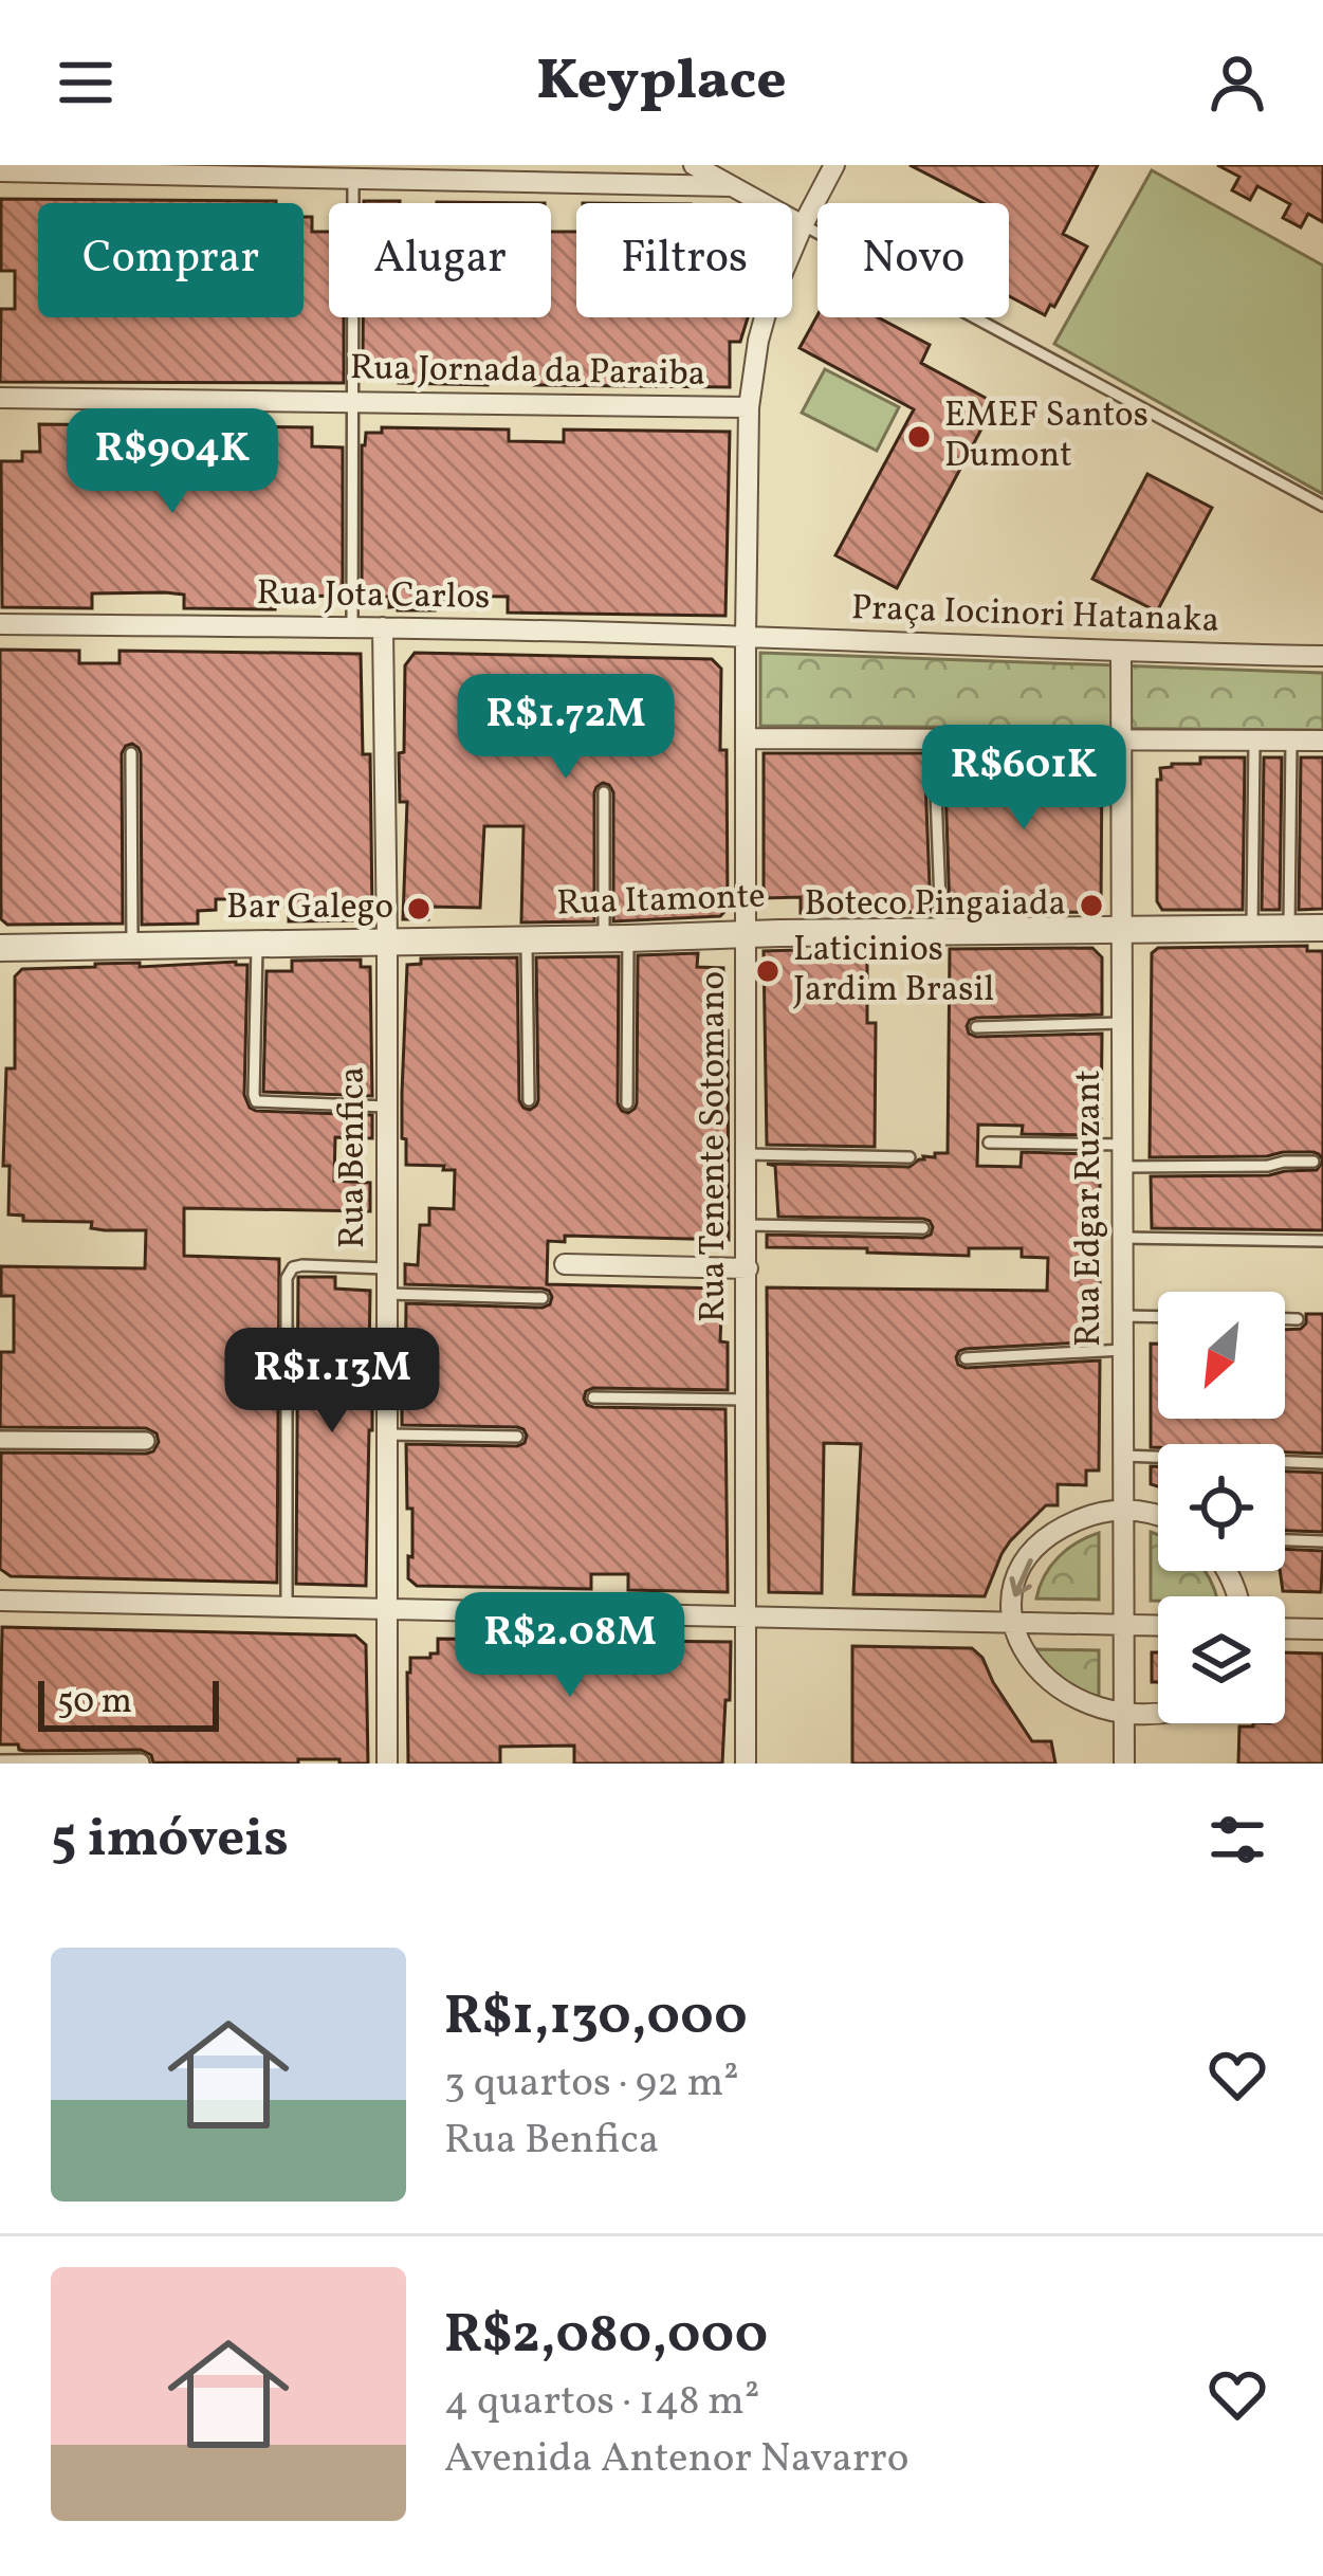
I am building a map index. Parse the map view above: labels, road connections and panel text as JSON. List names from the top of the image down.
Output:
{
  "streets": {
    "street": [
      "Rua Jornada da Paraiba",
      "Rua Jota Carlos",
      "Praça Iocinori Hatanaka",
      "Rua Itamonte",
      "Rua Tenente Sotomano",
      "Rua Benfica",
      "Rua Edgar Ruzant"
    ]
  },
  "crossings": [
    ["Rua Jornada da Paraiba", "Rua Tenente Sotomano"],
    ["Rua Jota Carlos", "Praça Iocinori Hatanaka"],
    ["Rua Jota Carlos", "Rua Tenente Sotomano"],
    ["Rua Jota Carlos", "Rua Benfica"],
    ["Praça Iocinori Hatanaka", "Rua Tenente Sotomano"],
    ["Praça Iocinori Hatanaka", "Rua Edgar Ruzant"],
    ["Rua Itamonte", "Rua Tenente Sotomano"],
    ["Rua Itamonte", "Rua Benfica"],
    ["Rua Itamonte", "Rua Edgar Ruzant"]
  ],
  "places": [
    "EMEF Santos Dumont",
    "Boteco Pingaiada",
    "Bar Galego",
    "Laticinios Jardim Brasil"
  ],
  "scale_bar": "50 m",
  "north": "bottom left",
  "page": {
    "header": "Keyplace",
    "chip": [
      "Comprar",
      "Alugar",
      "Filtros",
      "Novo"
    ],
    "price": [
      "R$904K",
      "R$1.72M",
      "R$601K",
      "R$1.13M",
      "R$2.08M"
    ],
    "scale": "50 m",
    "heading": "5 imóveis",
    "list": [
      {
        "name": "R$1,130,000",
        "note": "3 quartos · 92 m² · Rua Benfica"
      },
      {
        "name": "R$2,080,000",
        "note": "4 quartos · 148 m² · Avenida Antenor Navarro"
      }
    ]
  }
}
